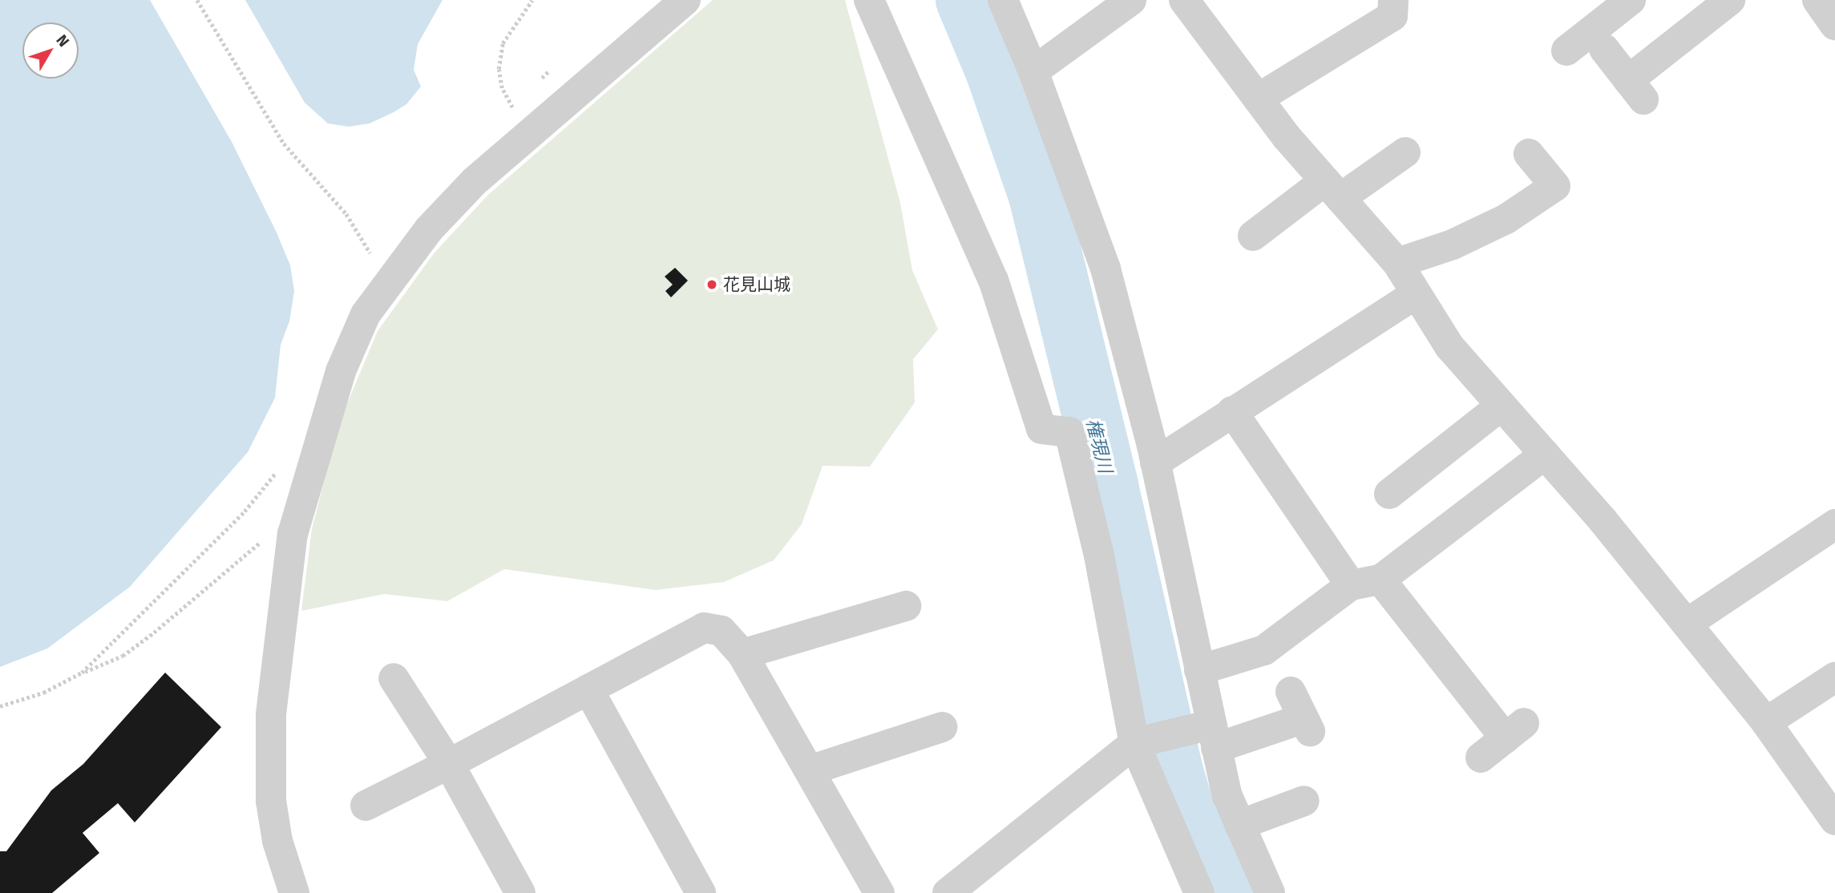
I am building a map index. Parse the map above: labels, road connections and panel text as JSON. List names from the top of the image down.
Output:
{
  "water": ["権現川"],
  "places": ["花見山城"],
  "north": "top right"
}
